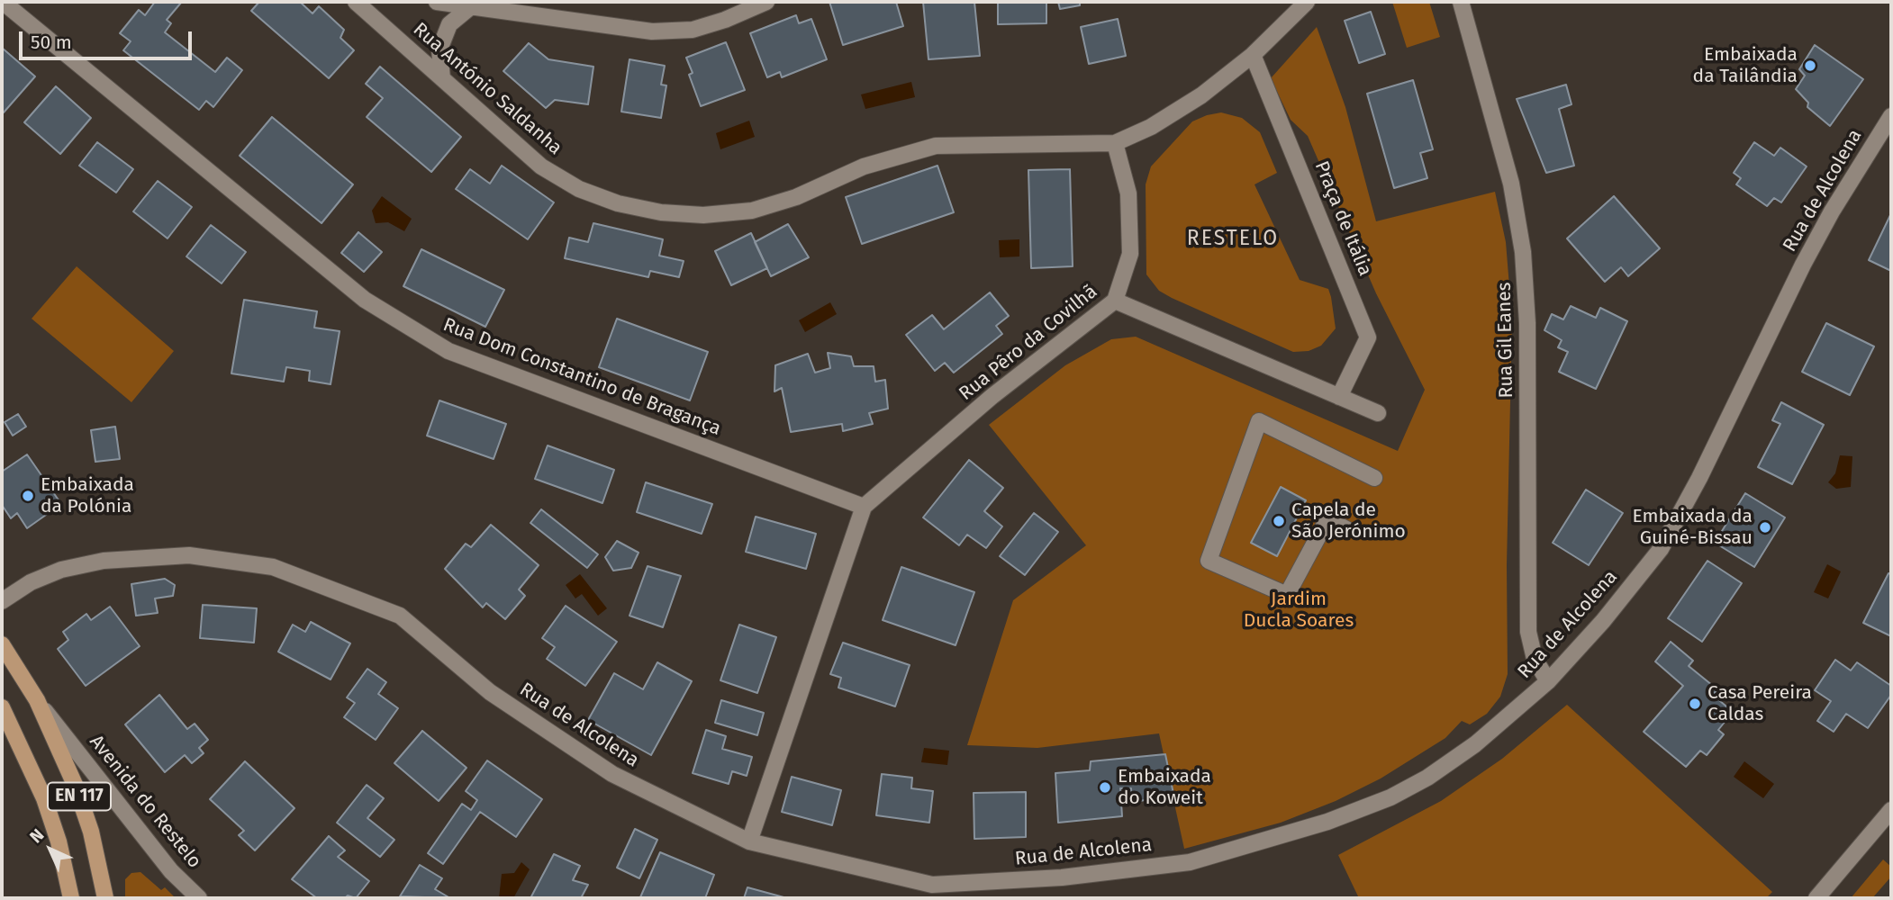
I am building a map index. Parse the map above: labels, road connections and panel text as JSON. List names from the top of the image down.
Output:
{
  "streets": {
    "main road": ["EN 117"],
    "street": [
      "Rua António Saldanha",
      "Rua de Alcolena",
      "Praça de Itália",
      "Rua Gil Eanes",
      "Rua Pêro da Covilhã",
      "Rua Dom Constantino de Bragança",
      "Avenida do Restelo"
    ]
  },
  "crossings": [
    ["Rua António Saldanha", "Rua Pêro da Covilhã"],
    ["Rua de Alcolena", "Rua Gil Eanes"],
    ["Rua Pêro da Covilhã", "Rua Dom Constantino de Bragança"],
    ["EN 117", "Avenida do Restelo"]
  ],
  "districts": ["RESTELO"],
  "parks": ["Jardim Ducla Soares"],
  "places": [
    "Embaixada da Tailândia",
    "Embaixada da Polónia",
    "Capela de São Jerónimo",
    "Embaixada da Guiné-Bissau",
    "Casa Pereira Caldas",
    "Embaixada do Koweit"
  ],
  "scale_bar": "50 m",
  "north": "top left"
}
